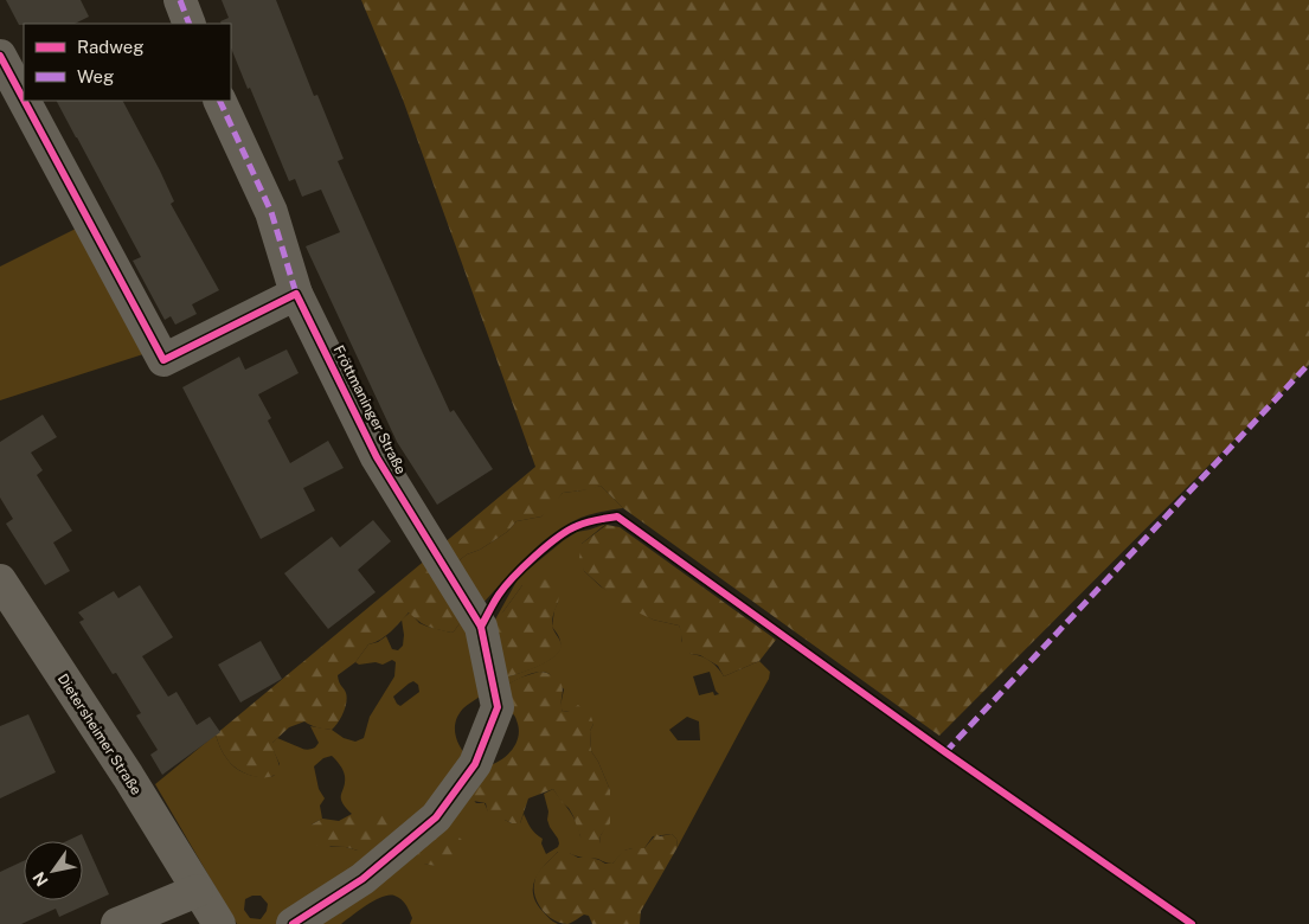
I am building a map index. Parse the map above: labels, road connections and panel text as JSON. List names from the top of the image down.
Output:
{
  "streets": {
    "street": ["Fröttmaninger Straße", "Dietersheimer Straße"]
  },
  "legend": ["Radweg", "Weg"],
  "north": "bottom left"
}
